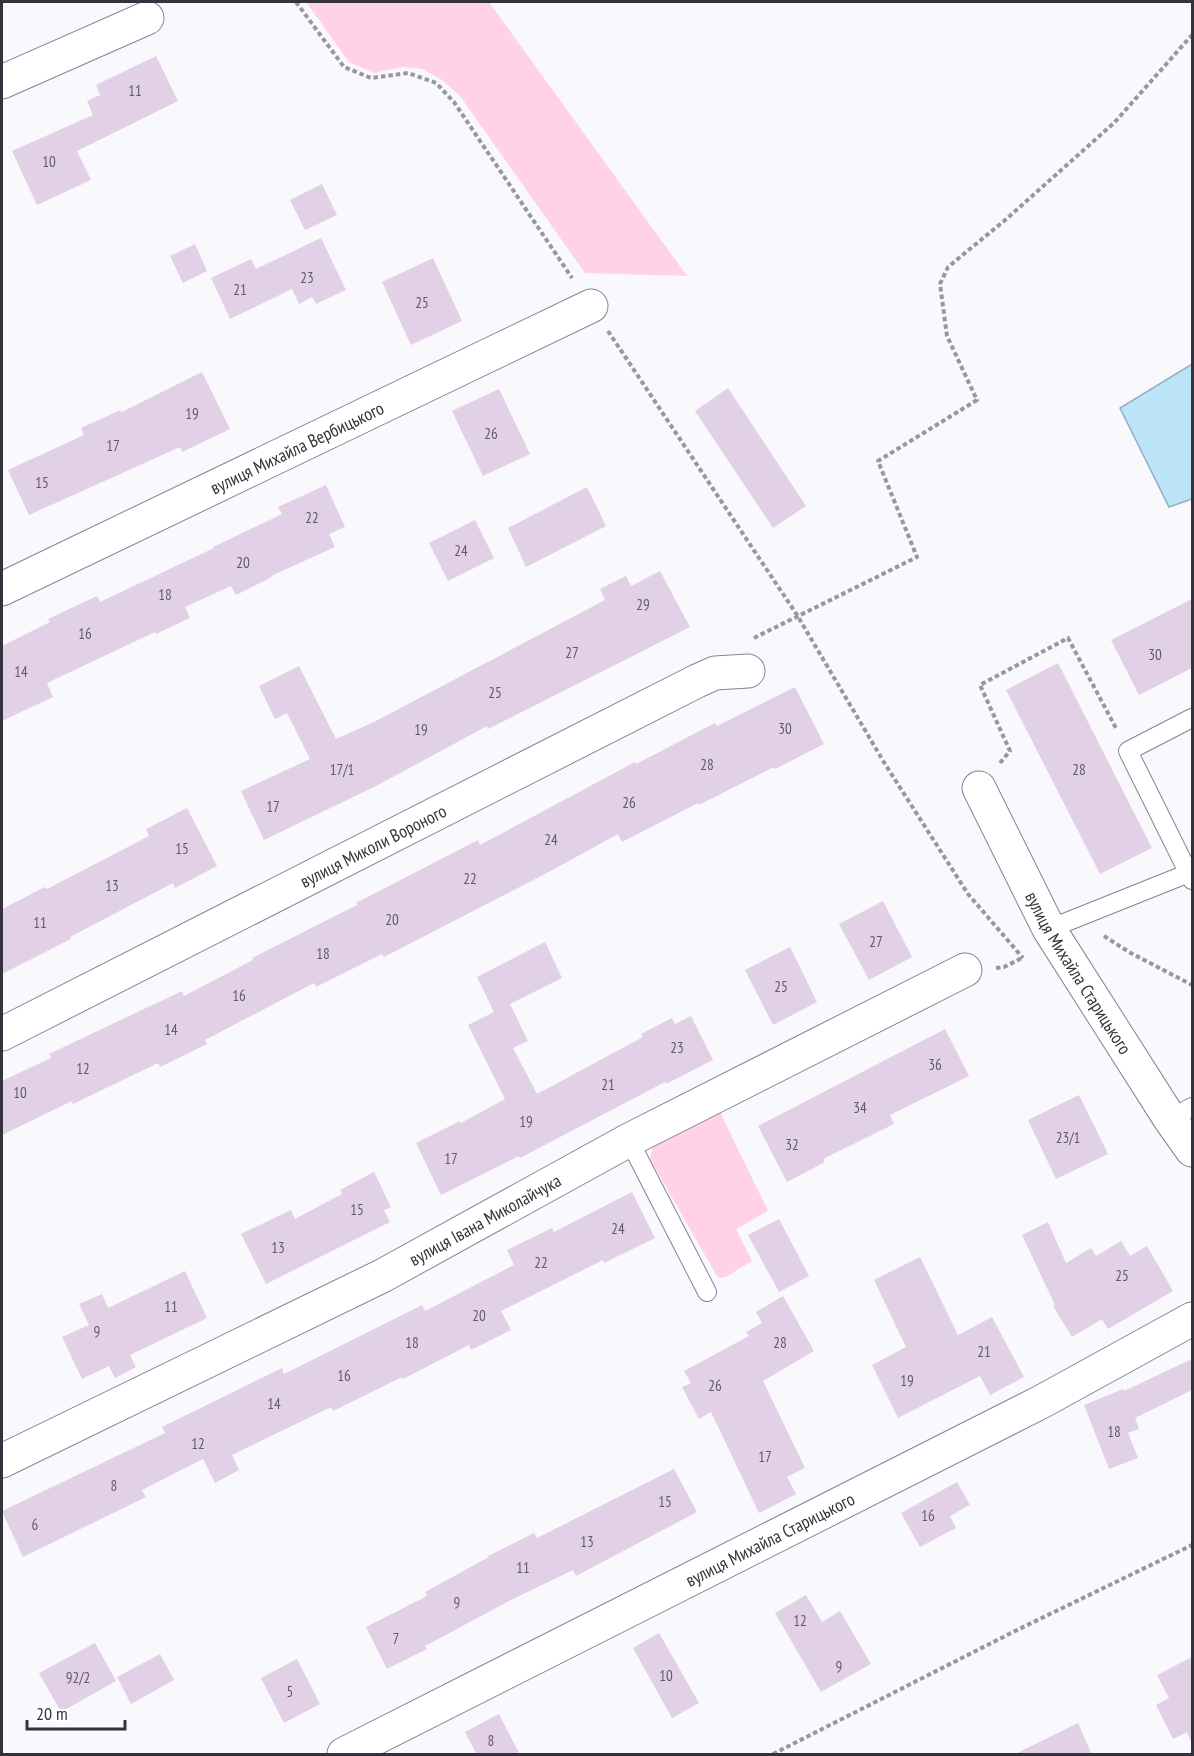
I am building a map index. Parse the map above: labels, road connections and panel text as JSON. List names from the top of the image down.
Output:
{
  "streets": {
    "street": [
      "вулиця Михайла Вербицького",
      "вулиця Миколи Вороного",
      "вулиця Михайла Старицького",
      "вулиця Івана Миколайчука"
    ]
  },
  "house_numbers": [
    "11",
    "10",
    "23",
    "21",
    "25",
    "19",
    "26",
    "17",
    "15",
    "22",
    "24",
    "20",
    "18",
    "29",
    "16",
    "27",
    "30",
    "14",
    "25",
    "30",
    "19",
    "28",
    "17/1",
    "28",
    "26",
    "17",
    "24",
    "15",
    "22",
    "13",
    "20",
    "11",
    "27",
    "18",
    "25",
    "16",
    "14",
    "23",
    "36",
    "12",
    "21",
    "10",
    "34",
    "19",
    "23/1",
    "32",
    "17",
    "15",
    "24",
    "13",
    "22",
    "25",
    "11",
    "20",
    "9",
    "18",
    "28",
    "21",
    "16",
    "19",
    "26",
    "14",
    "18",
    "12",
    "17",
    "8",
    "15",
    "16",
    "6",
    "13",
    "11",
    "9",
    "12",
    "7",
    "9",
    "10",
    "92/2",
    "5",
    "8"
  ],
  "scale_bar": "20 m"
}
